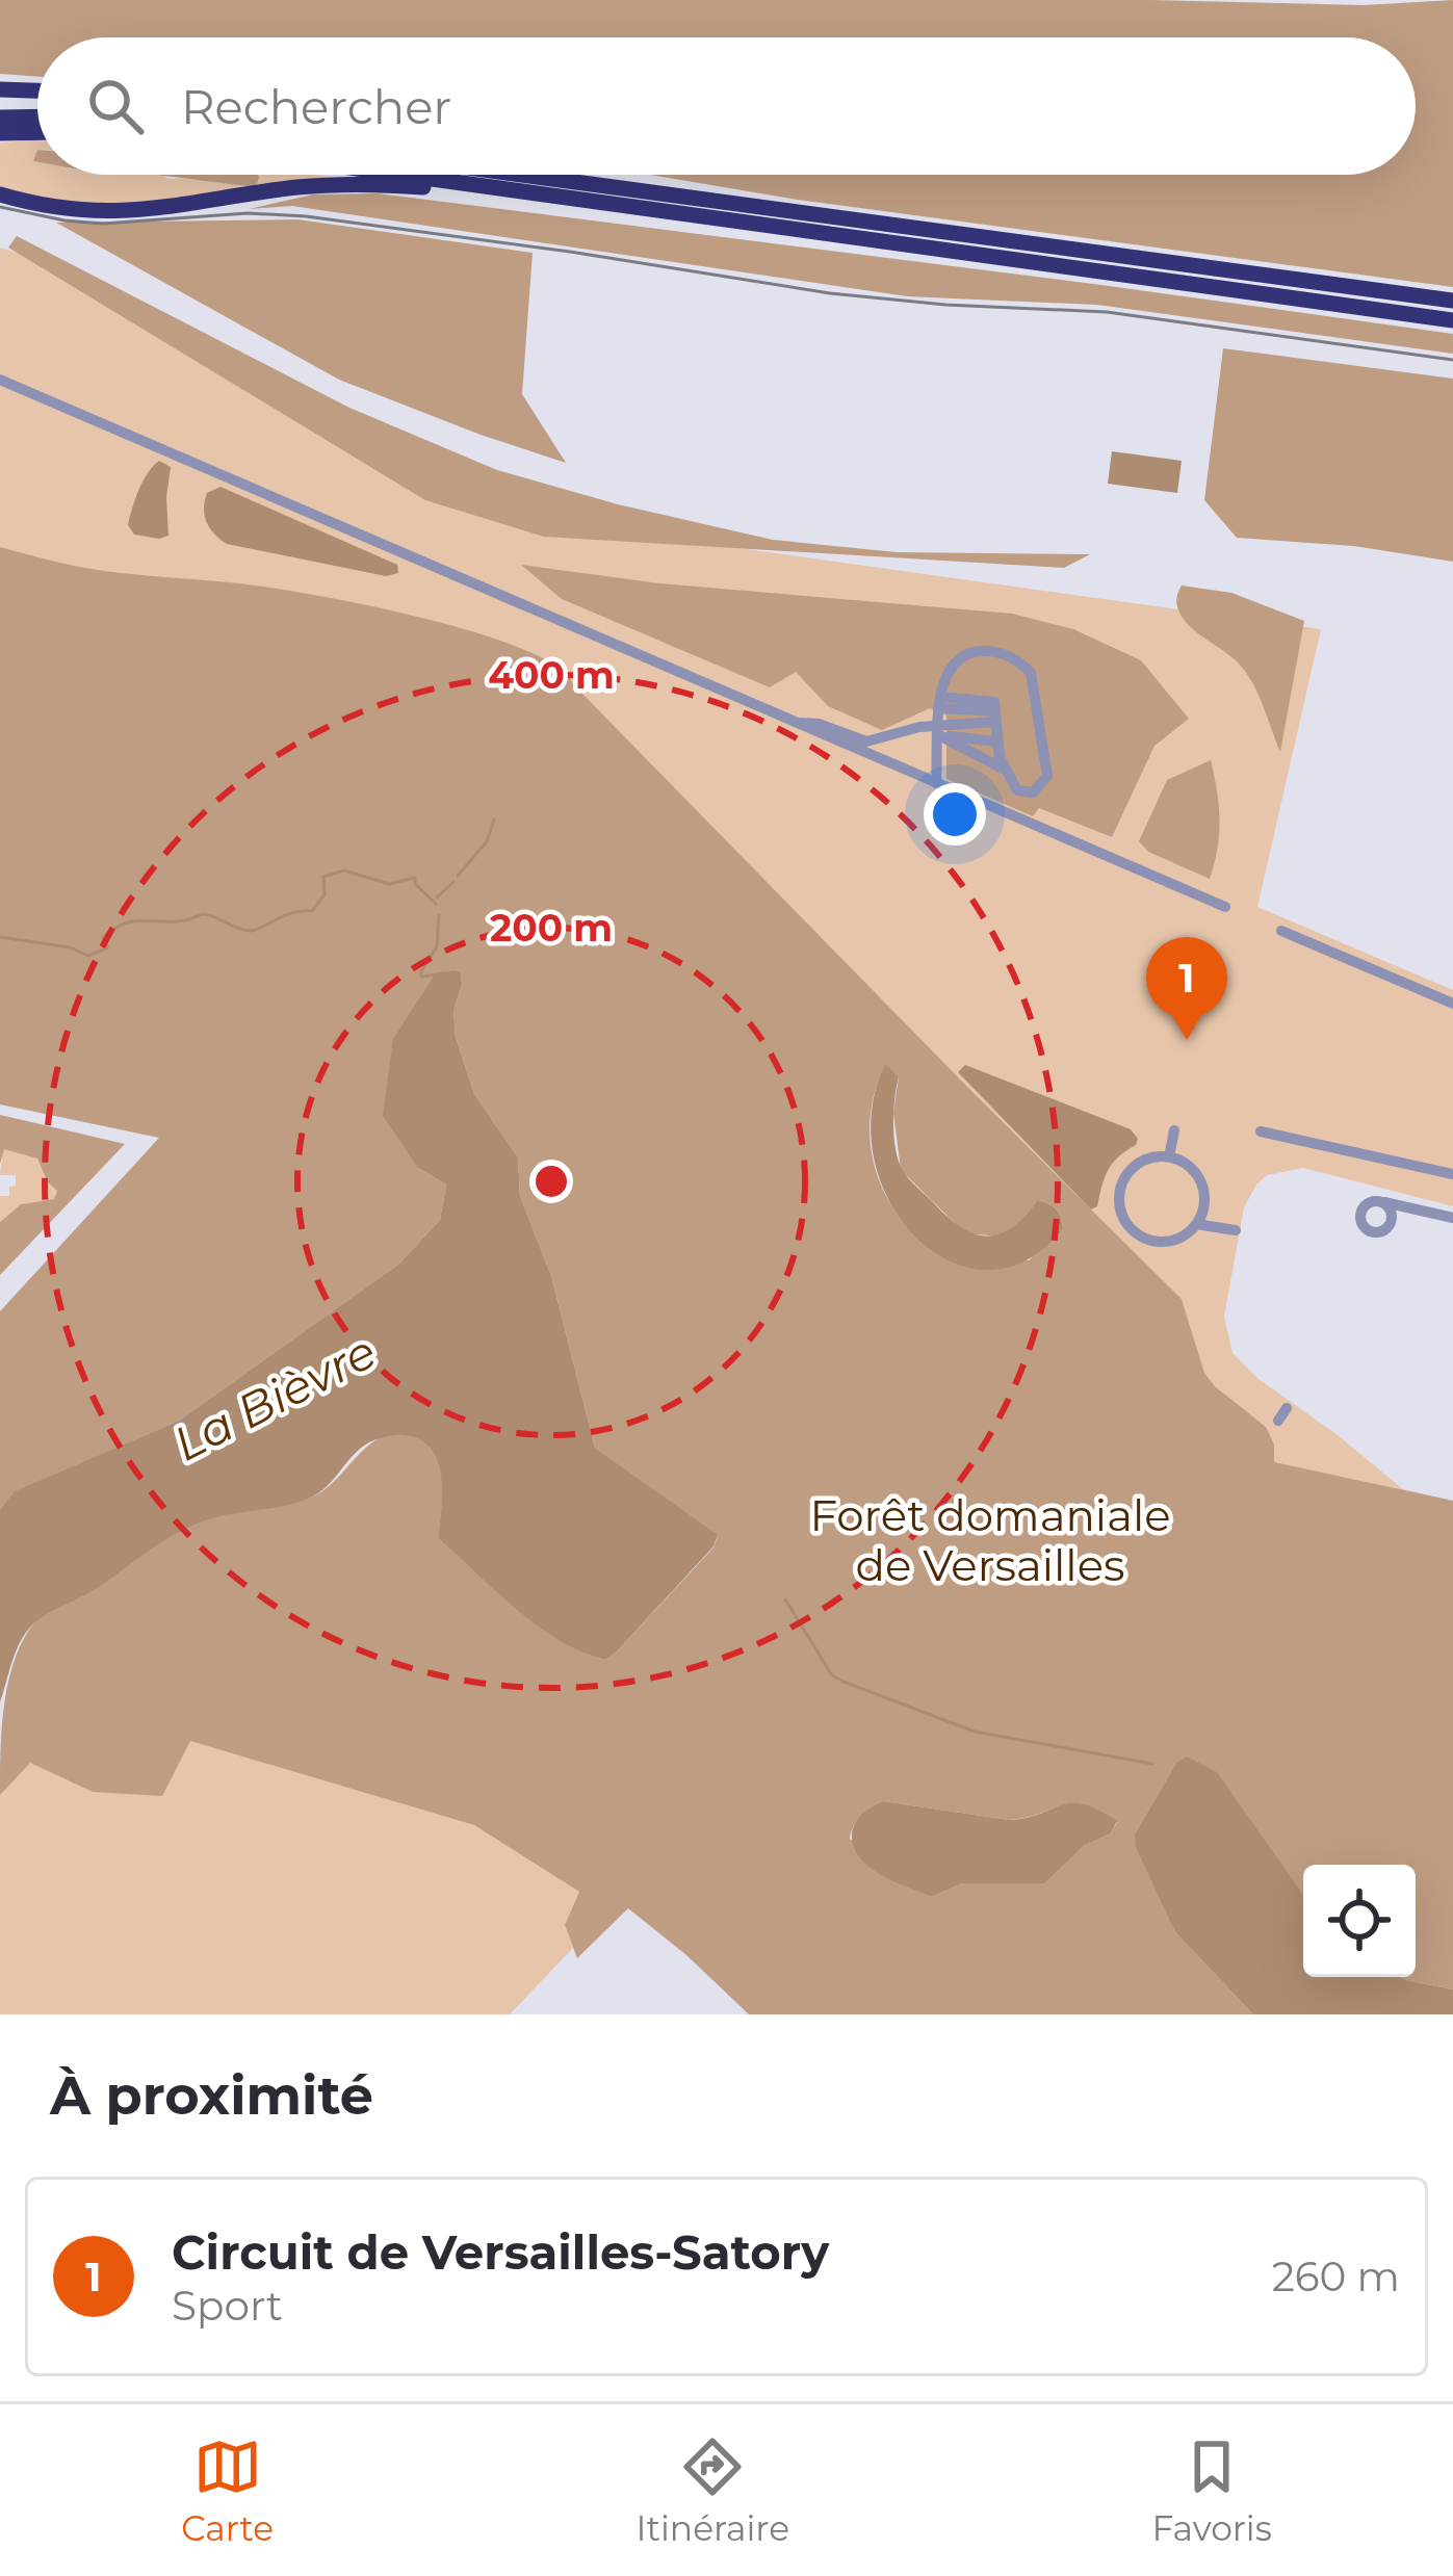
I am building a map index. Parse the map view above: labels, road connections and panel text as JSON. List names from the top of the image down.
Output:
{
  "water": ["La Bièvre"],
  "parks": ["Forêt domaniale de Versailles"],
  "page": {
    "search": "Rechercher",
    "pins": "1",
    "heading": "À proximité",
    "list": [
      {
        "mark": "1",
        "name": "Circuit de Versailles-Satory",
        "note": "Sport",
        "value": "260 m"
      }
    ],
    "nav": ["Carte", "Itinéraire", "Favoris"]
  },
  "rings": ["400 m", "200 m"]
}
